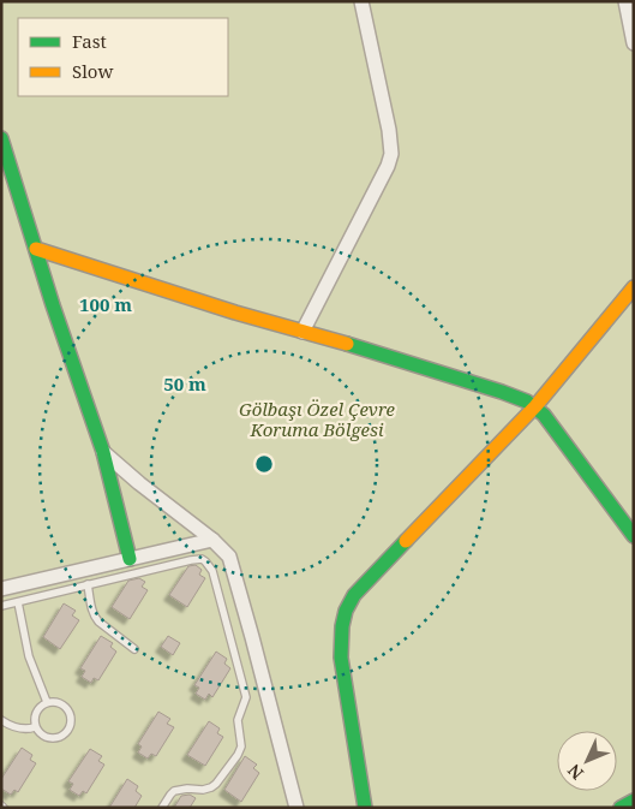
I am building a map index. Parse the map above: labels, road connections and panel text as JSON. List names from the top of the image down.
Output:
{
  "parks": ["Gölbaşı Özel Çevre Koruma Bölgesi"],
  "legend": ["Fast", "Slow"],
  "north": "bottom left",
  "rings": ["100 m", "50 m"]
}
